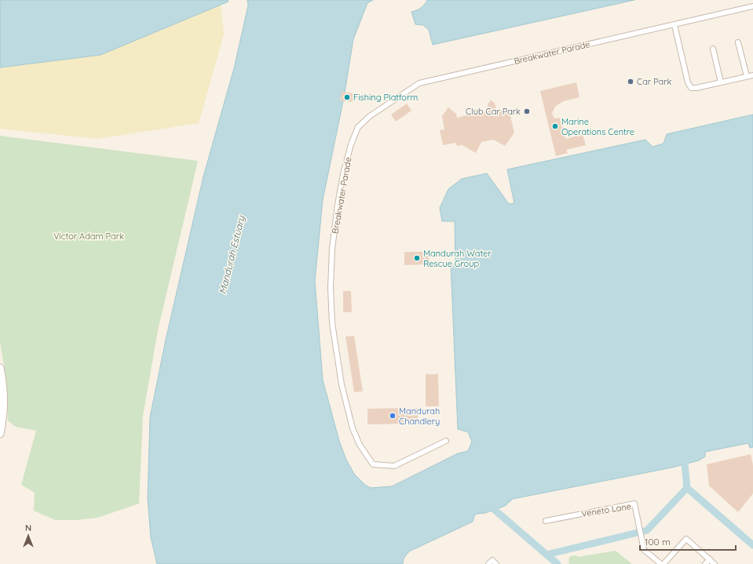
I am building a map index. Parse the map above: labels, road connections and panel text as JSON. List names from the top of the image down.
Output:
{
  "streets": {
    "street": ["Breakwater Parade", "Veneto Lane"]
  },
  "water": ["Mandurah Estuary"],
  "parks": ["Victor Adam Park"],
  "places": [
    "Car Park",
    "Fishing Platform",
    "Club Car Park",
    "Marine Operations Centre",
    "Mandurah Water Rescue Group",
    "Mandurah Chandlery"
  ],
  "scale_bar": "100 m",
  "north": "top"
}
